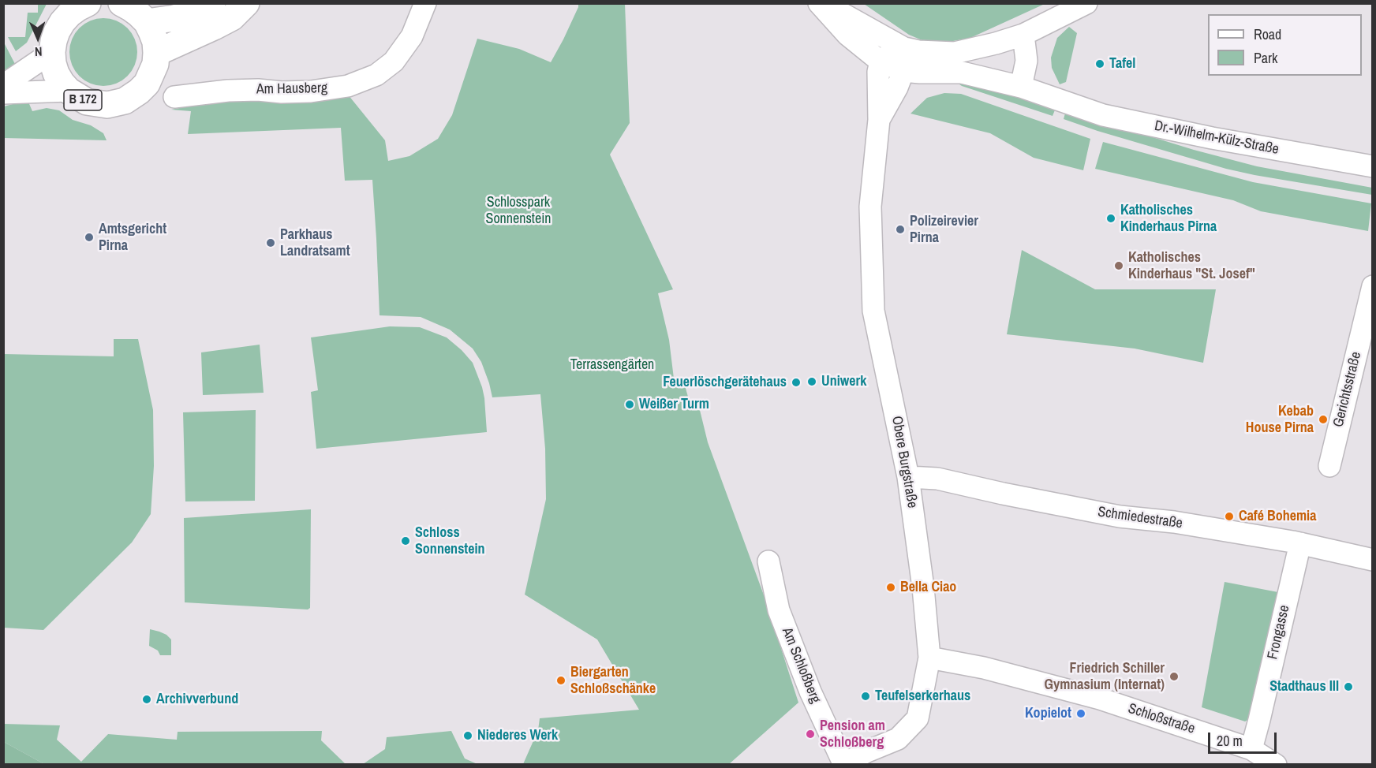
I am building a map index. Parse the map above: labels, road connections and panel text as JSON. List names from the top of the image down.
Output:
{
  "streets": {
    "main road": ["B 172"],
    "street": [
      "Am Hausberg",
      "Dr.-Wilhelm-Külz-Straße",
      "Gerichtsstraße",
      "Obere Burgstraße",
      "Schmiedestraße",
      "Frongasse",
      "Am Schloßberg",
      "Schloßstraße"
    ]
  },
  "crossings": [
    ["Dr.-Wilhelm-Külz-Straße", "Obere Burgstraße"],
    ["Obere Burgstraße", "Schmiedestraße"],
    ["Obere Burgstraße", "Am Schloßberg"],
    ["Obere Burgstraße", "Schloßstraße"],
    ["Schmiedestraße", "Frongasse"],
    ["Frongasse", "Schloßstraße"]
  ],
  "parks": ["Schlosspark Sonnenstein", "Terrassengärten"],
  "places": [
    "Tafel",
    "Katholisches Kinderhaus Pirna",
    "Polizeirevier Pirna",
    "Amtsgericht Pirna",
    "Parkhaus Landratsamt",
    "Katholisches Kinderhaus \"St. Josef\"",
    "Uniwerk",
    "Feuerlöschgerätehaus",
    "Weißer Turm",
    "Kebab House Pirna",
    "Café Bohemia",
    "Schloss Sonnenstein",
    "Bella Ciao",
    "Friedrich Schiller Gymnasium (Internat)",
    "Biergarten Schloßschänke",
    "Stadthaus III",
    "Teufelserkerhaus",
    "Archivverbund",
    "Kopielot",
    "Pension am Schloßberg",
    "Niederes Werk"
  ],
  "legend": ["Road", "Park"],
  "scale_bar": "20 m",
  "north": "bottom"
}
